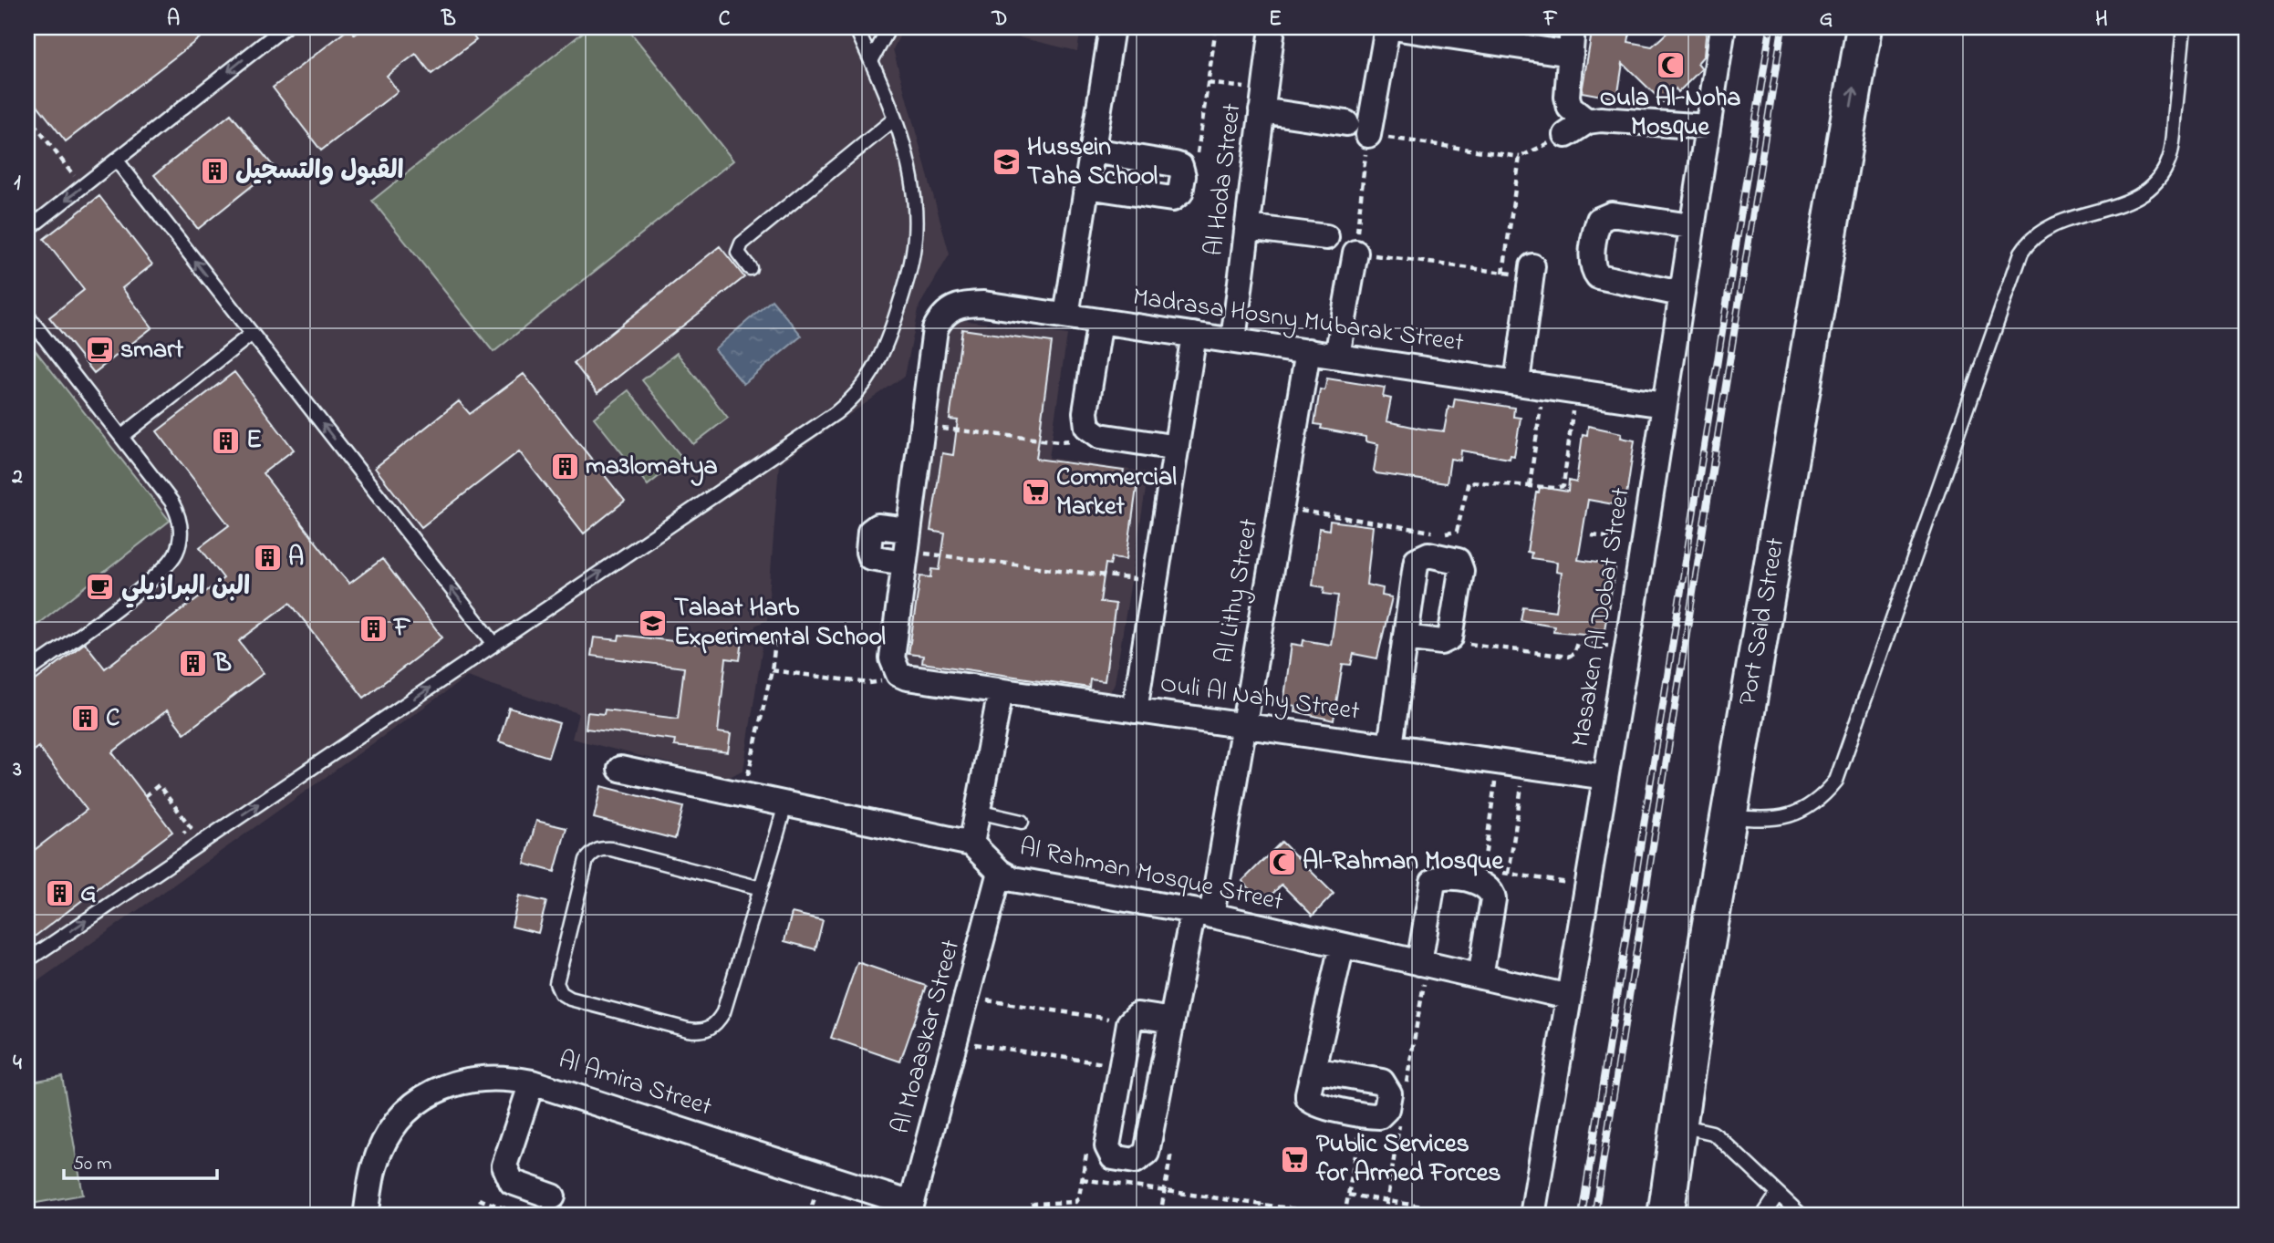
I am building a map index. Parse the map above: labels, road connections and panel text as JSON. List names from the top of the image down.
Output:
{
  "streets": {
    "main road": ["Port Said Street"],
    "street": [
      "Al Hoda Street",
      "Madrasa Hosny Mubarak Street",
      "Al Lithy Street",
      "Masaken Al Dobat Street",
      "Ouli Al Nahy Street",
      "Al Rahman Mosque Street",
      "Al Moaaskar Street",
      "Al Amira Street"
    ]
  },
  "crossings": [
    ["Al Hoda Street", "Madrasa Hosny Mubarak Street"],
    ["Madrasa Hosny Mubarak Street", "Al Lithy Street"],
    ["Madrasa Hosny Mubarak Street", "Masaken Al Dobat Street"],
    ["Al Lithy Street", "Ouli Al Nahy Street"],
    ["Al Lithy Street", "Al Rahman Mosque Street"],
    ["Masaken Al Dobat Street", "Ouli Al Nahy Street"],
    ["Masaken Al Dobat Street", "Al Rahman Mosque Street"],
    ["Al Rahman Mosque Street", "Al Moaaskar Street"],
    ["Al Moaaskar Street", "Al Amira Street"]
  ],
  "places": {
    "mosque": ["Oula Al-Noha Mosque", "Al-Rahman Mosque"],
    "school or university": ["Hussein Taha School", "Talaat Harb Experimental School"],
    "building": [
      "القبول والتسجيل",
      "E",
      "ma3lomatya",
      "A",
      "F",
      "B",
      "C",
      "G"
    ],
    "cafe": ["smart", "البن البرازيلي"],
    "supermarket": ["Commercial Market", "Public Services for Armed Forces"]
  },
  "scale_bar": "50 m",
  "grid": {
    "columns": [
      "A",
      "B",
      "C",
      "D",
      "E",
      "F",
      "G",
      "H"
    ],
    "rows": [
      "1",
      "2",
      "3",
      "4"
    ]
  }
}
